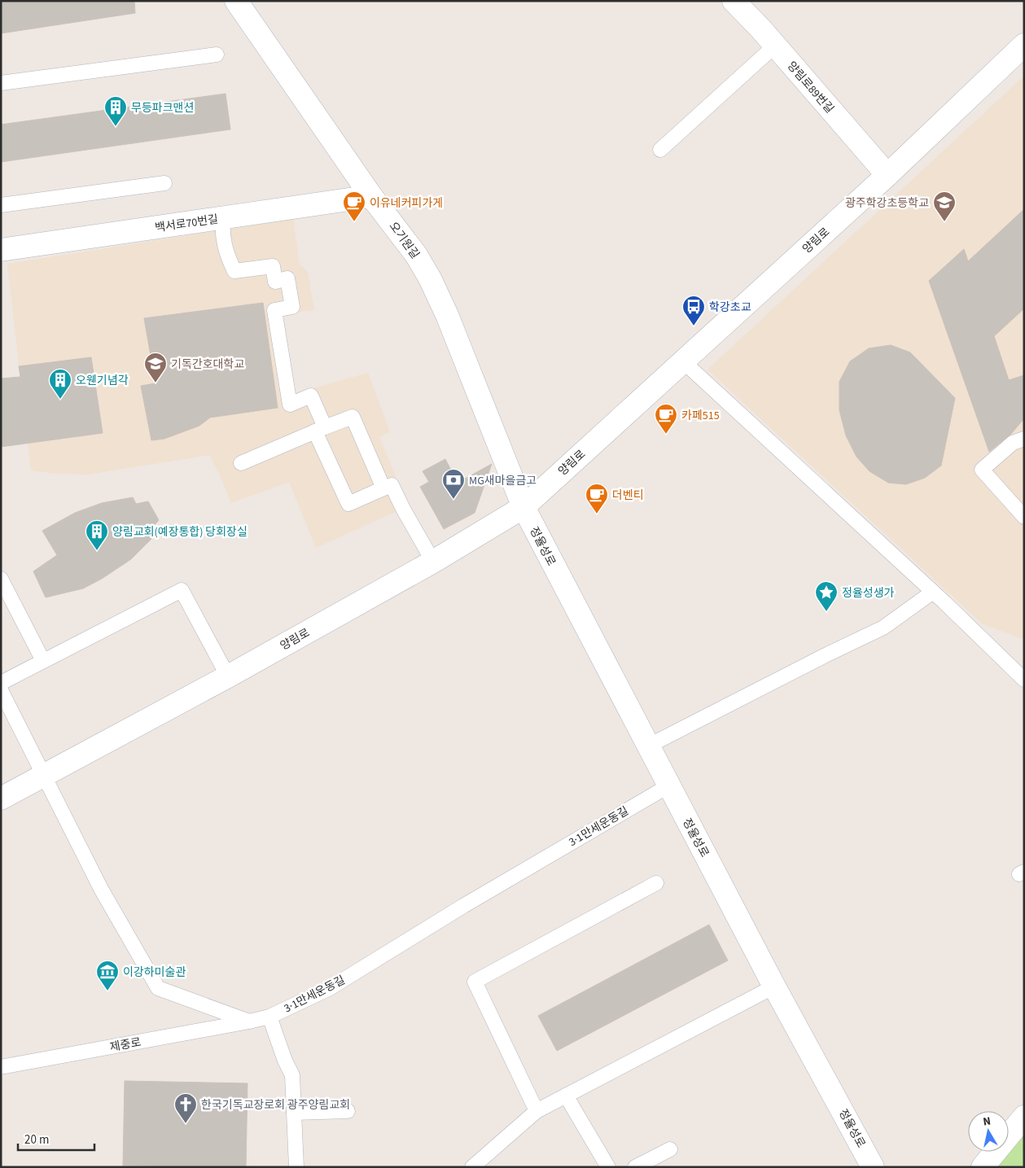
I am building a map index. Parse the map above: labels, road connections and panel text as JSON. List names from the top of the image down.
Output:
{
  "streets": {
    "street": [
      "양림로89번길",
      "백서로70번길",
      "오기원길",
      "양림로",
      "정율성로"
    ],
    "lane": ["3·1만세운동길", "제중로"]
  },
  "crossings": [
    ["양림로89번길", "양림로"],
    ["백서로70번길", "오기원길"],
    ["오기원길", "양림로"],
    ["오기원길", "정율성로"],
    ["양림로", "정율성로"],
    ["정율성로", "3·1만세운동길"],
    ["3·1만세운동길", "제중로"]
  ],
  "places": {
    "building": ["무등파크맨션", "오웬기념각", "양림교회(예장통합) 당회장실"],
    "cafe": ["이유네커피가게", "카페515", "더벤티"],
    "school or university": ["광주학강초등학교", "기독간호대학교"],
    "bus stop": ["학강초교"],
    "bank": ["MG새마을금고"],
    "place": ["정율성생가"],
    "museum": ["이강하미술관"],
    "church": ["한국기독교장로회 광주양림교회"]
  },
  "scale_bar": "20 m",
  "north": "top"
}
